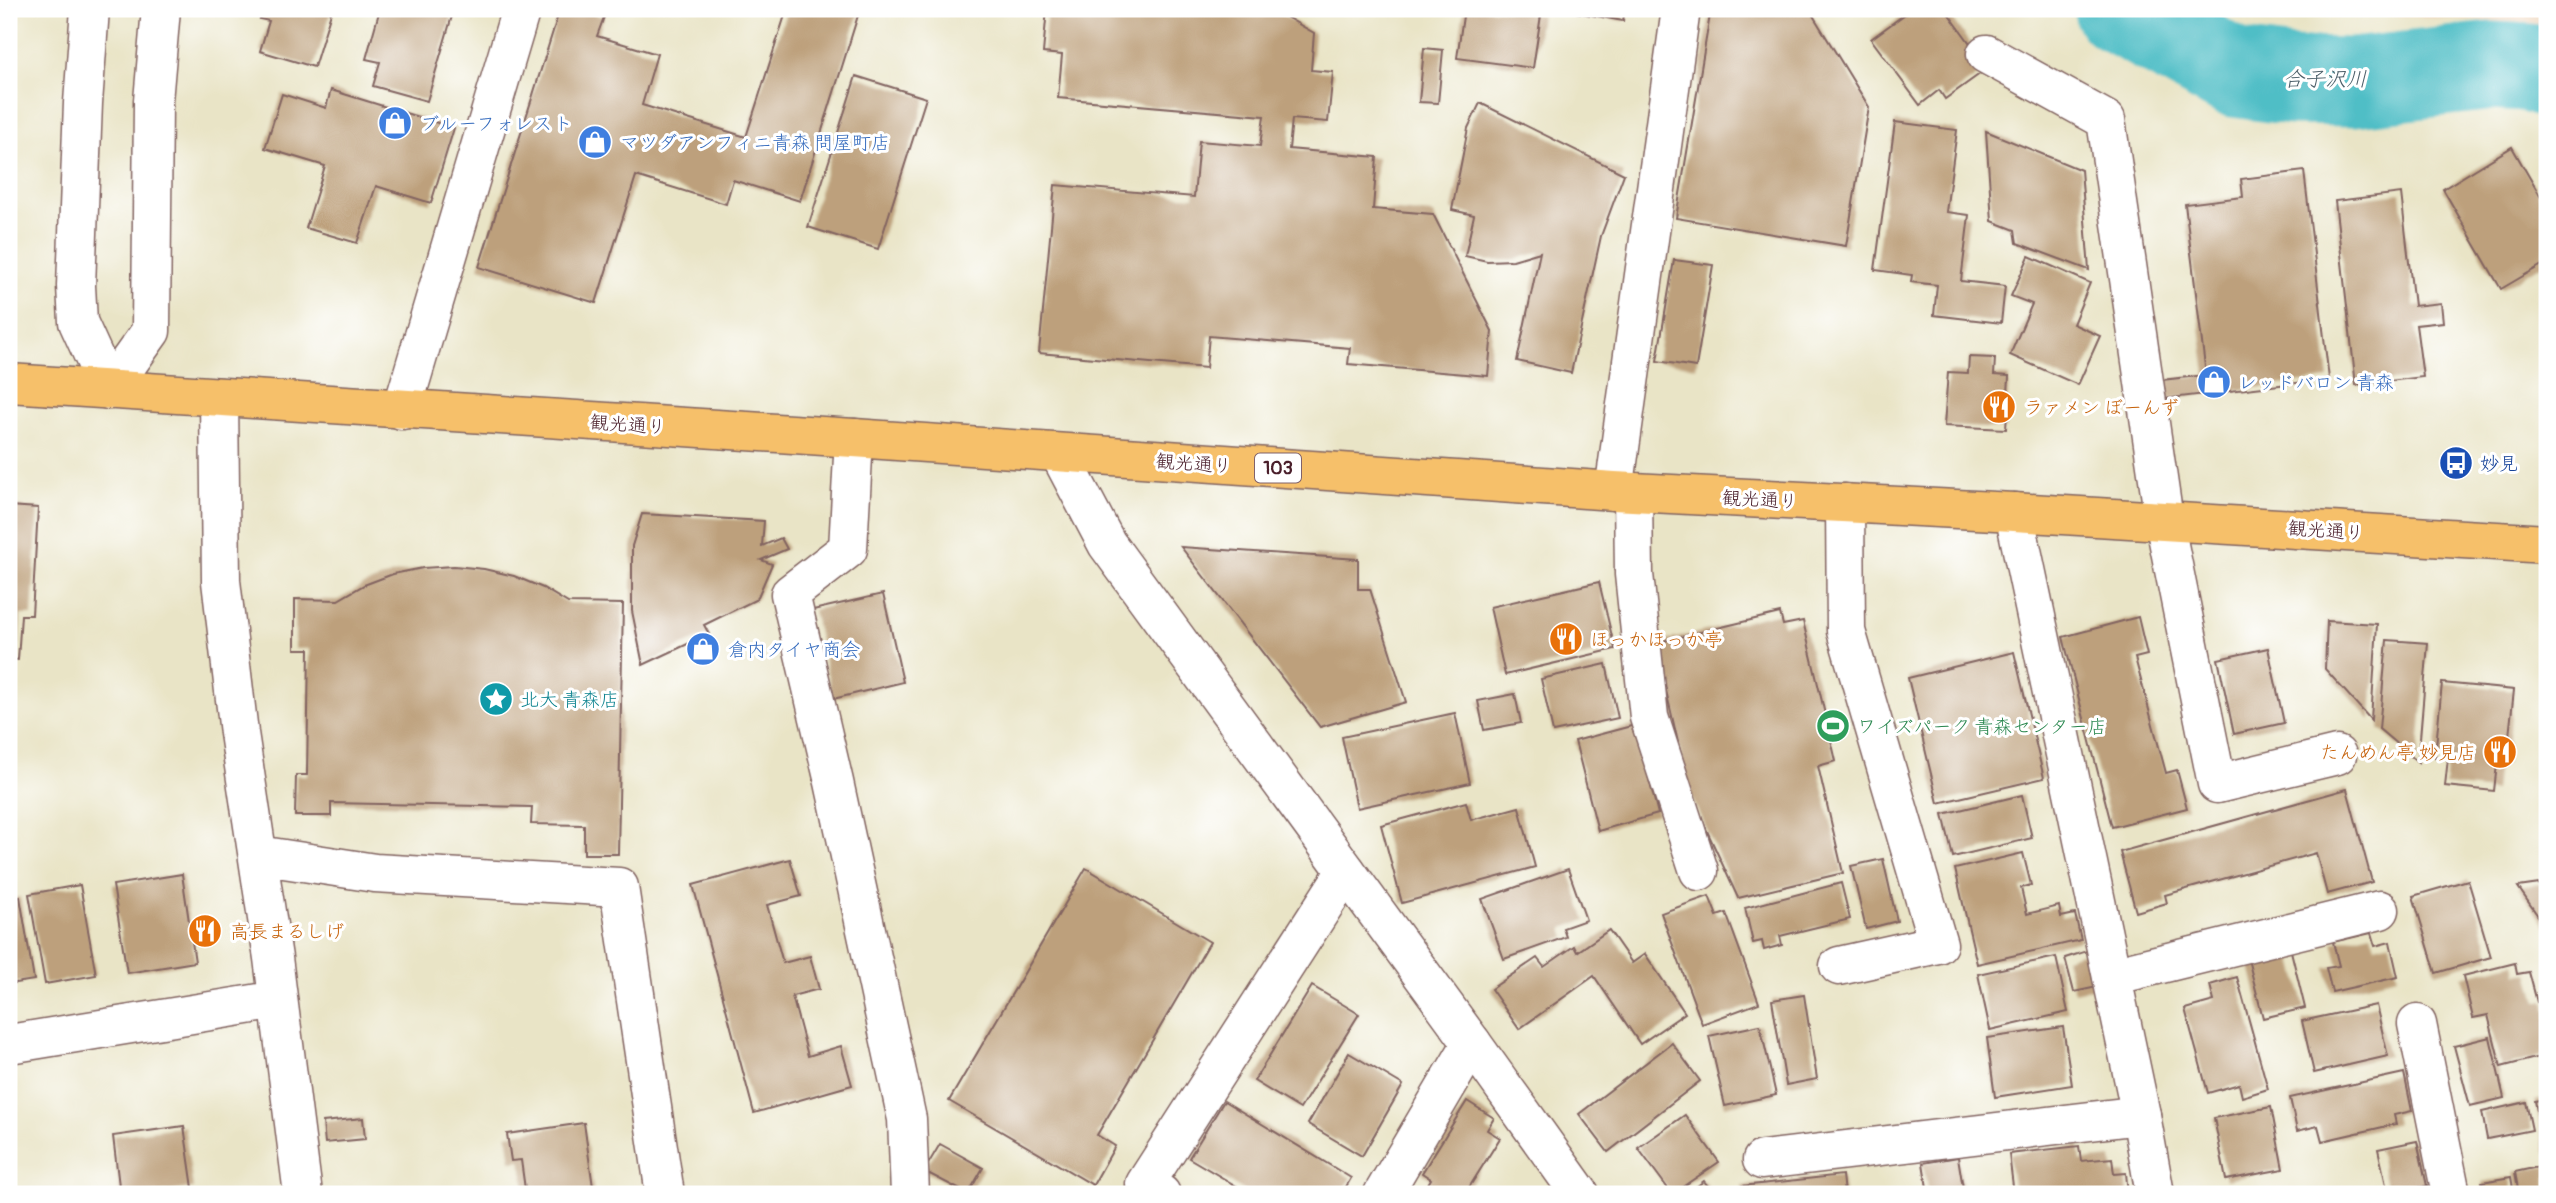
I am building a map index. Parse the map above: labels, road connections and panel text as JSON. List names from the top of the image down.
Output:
{
  "streets": {
    "highway": ["観光通り", "103"]
  },
  "water": ["合子沢川"],
  "places": {
    "shop": [
      "ブルーフォレスト",
      "マツダアンフィニ青森 問屋町店",
      "レッドバロン 青森",
      "倉内タイヤ商会"
    ],
    "restaurant": [
      "ラァメン ぼーんず",
      "ほっかほっか亭",
      "たんめん亭 妙見店",
      "高長まるしげ"
    ],
    "bus stop": ["妙見"],
    "place": ["北大 青森店"],
    "sports": ["ワイズパーク 青森センター店"]
  }
}
